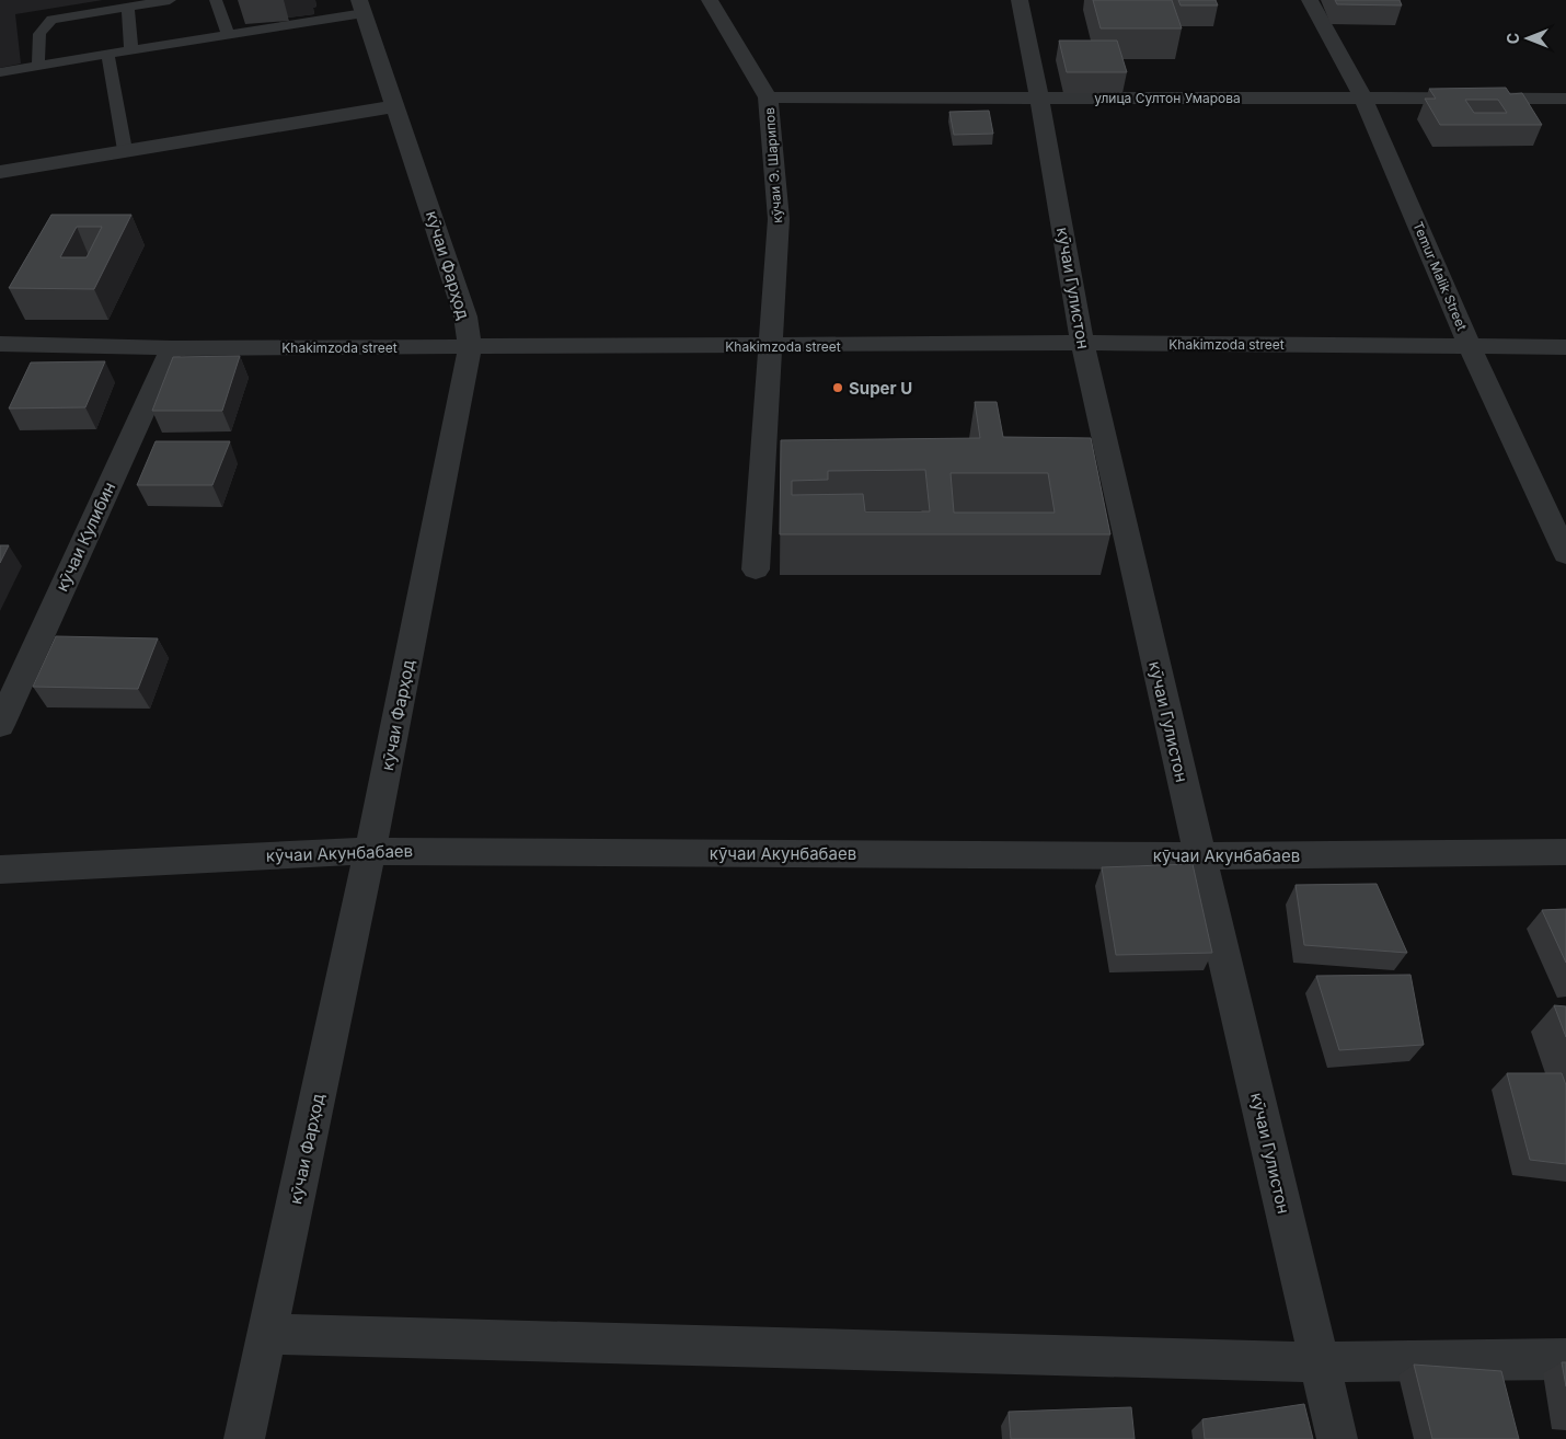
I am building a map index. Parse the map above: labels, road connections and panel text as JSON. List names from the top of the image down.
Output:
{
  "streets": {
    "street": [
      "улица Султон Умарова",
      "кӯчаи Э. Шарипов",
      "кӯчаи Фарҳод",
      "Temur Malik Street",
      "кӯчаи Гулистон",
      "Khakimzoda street",
      "кӯчаи Кулибин",
      "кӯчаи Акунбабаев"
    ]
  },
  "crossings": [
    ["улица Султон Умарова", "кӯчаи Э. Шарипов"],
    ["улица Султон Умарова", "Temur Malik Street"],
    ["улица Султон Умарова", "кӯчаи Гулистон"],
    ["кӯчаи Э. Шарипов", "Khakimzoda street"],
    ["кӯчаи Фарҳод", "Khakimzoda street"],
    ["кӯчаи Фарҳод", "кӯчаи Акунбабаев"],
    ["Temur Malik Street", "Khakimzoda street"],
    ["кӯчаи Гулистон", "Khakimzoda street"],
    ["кӯчаи Гулистон", "кӯчаи Акунбабаев"],
    ["Khakimzoda street", "кӯчаи Кулибин"]
  ],
  "places": ["Super U"],
  "north": "left"
}
